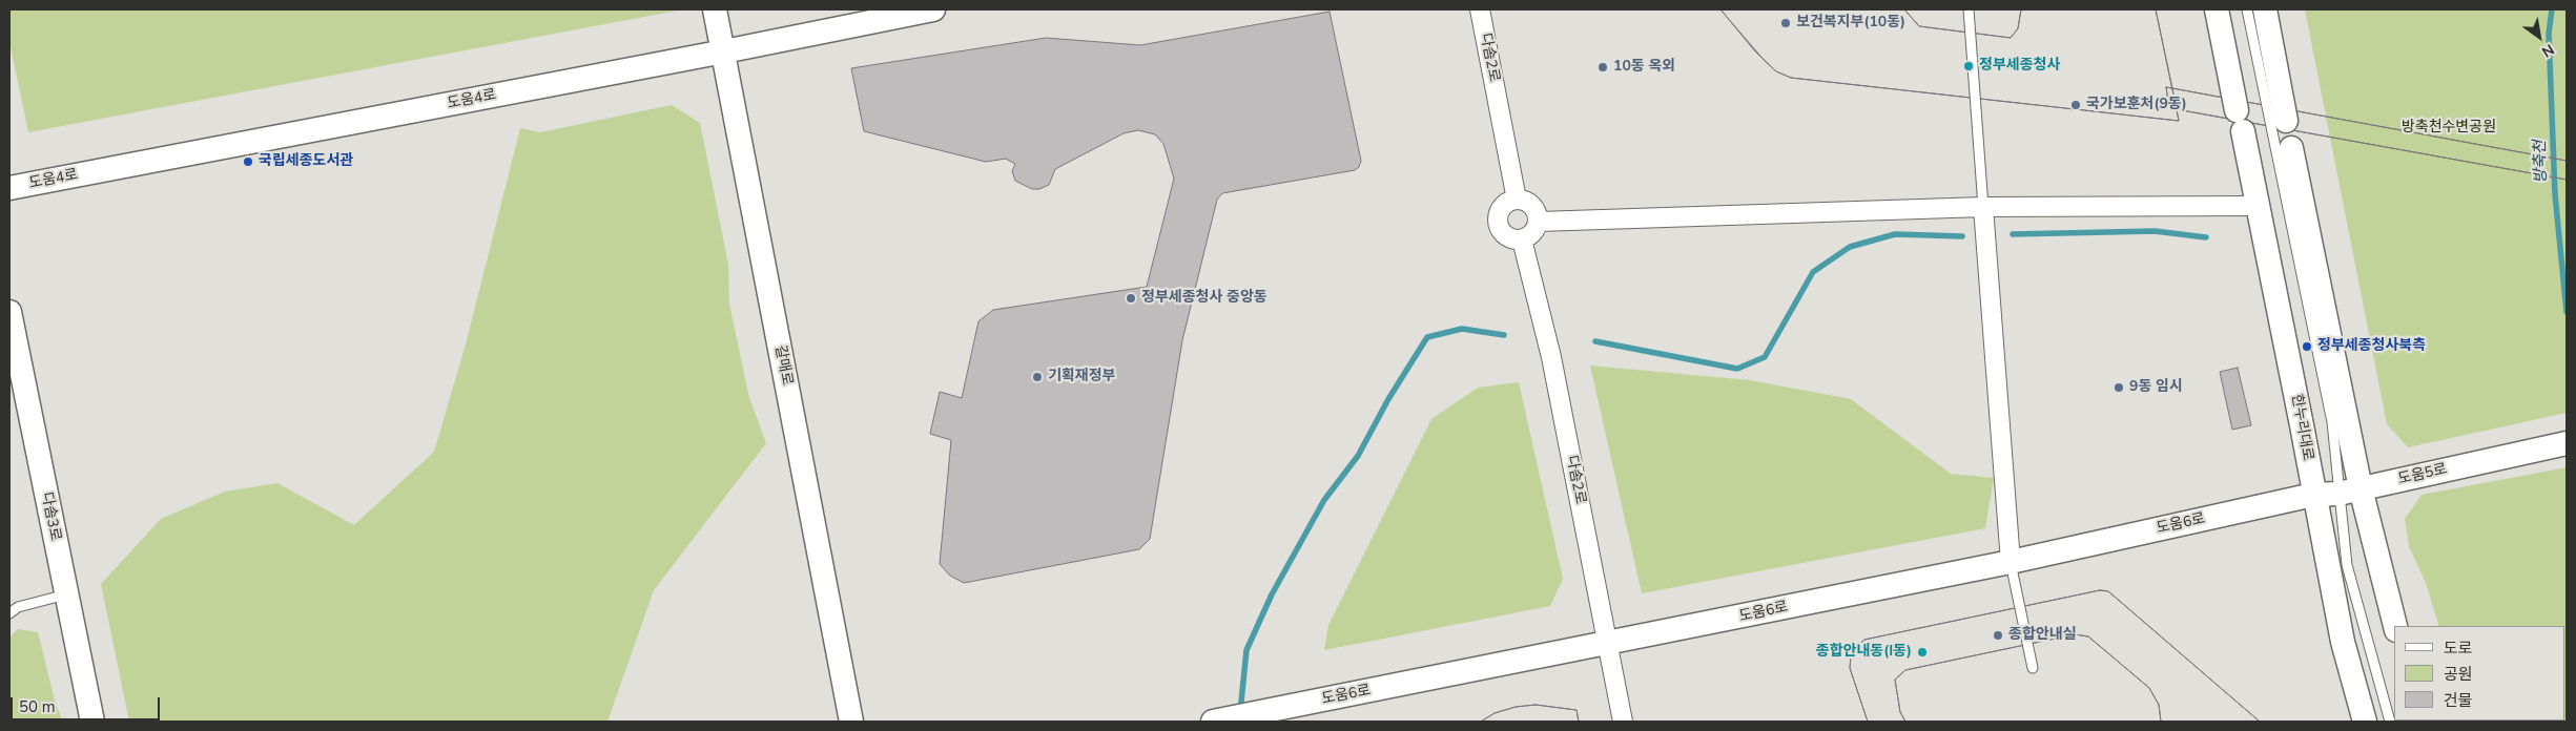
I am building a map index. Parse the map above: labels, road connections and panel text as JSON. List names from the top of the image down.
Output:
{
  "streets": {
    "street": [
      "다솜2로",
      "도움4로",
      "갈매로",
      "한누리대로",
      "도움5로",
      "다솜3로",
      "도움6로"
    ]
  },
  "crossings": [
    ["다솜2로", "도움6로"],
    ["도움4로", "갈매로"],
    ["한누리대로", "도움5로"],
    ["한누리대로", "도움6로"],
    ["도움5로", "도움6로"]
  ],
  "water": ["방축천"],
  "parks": ["방축천수변공원"],
  "places": [
    "보건복지부(10동)",
    "정부세종청사",
    "10동 옥외",
    "국가보훈처(9동)",
    "국립세종도서관",
    "정부세종청사 중앙동",
    "정부세종청사북측",
    "기획재정부",
    "9동 임시",
    "종합안내실",
    "종합안내동(I동)"
  ],
  "legend": ["도로", "공원", "건물"],
  "scale_bar": "50 m",
  "north": "bottom right"
}
